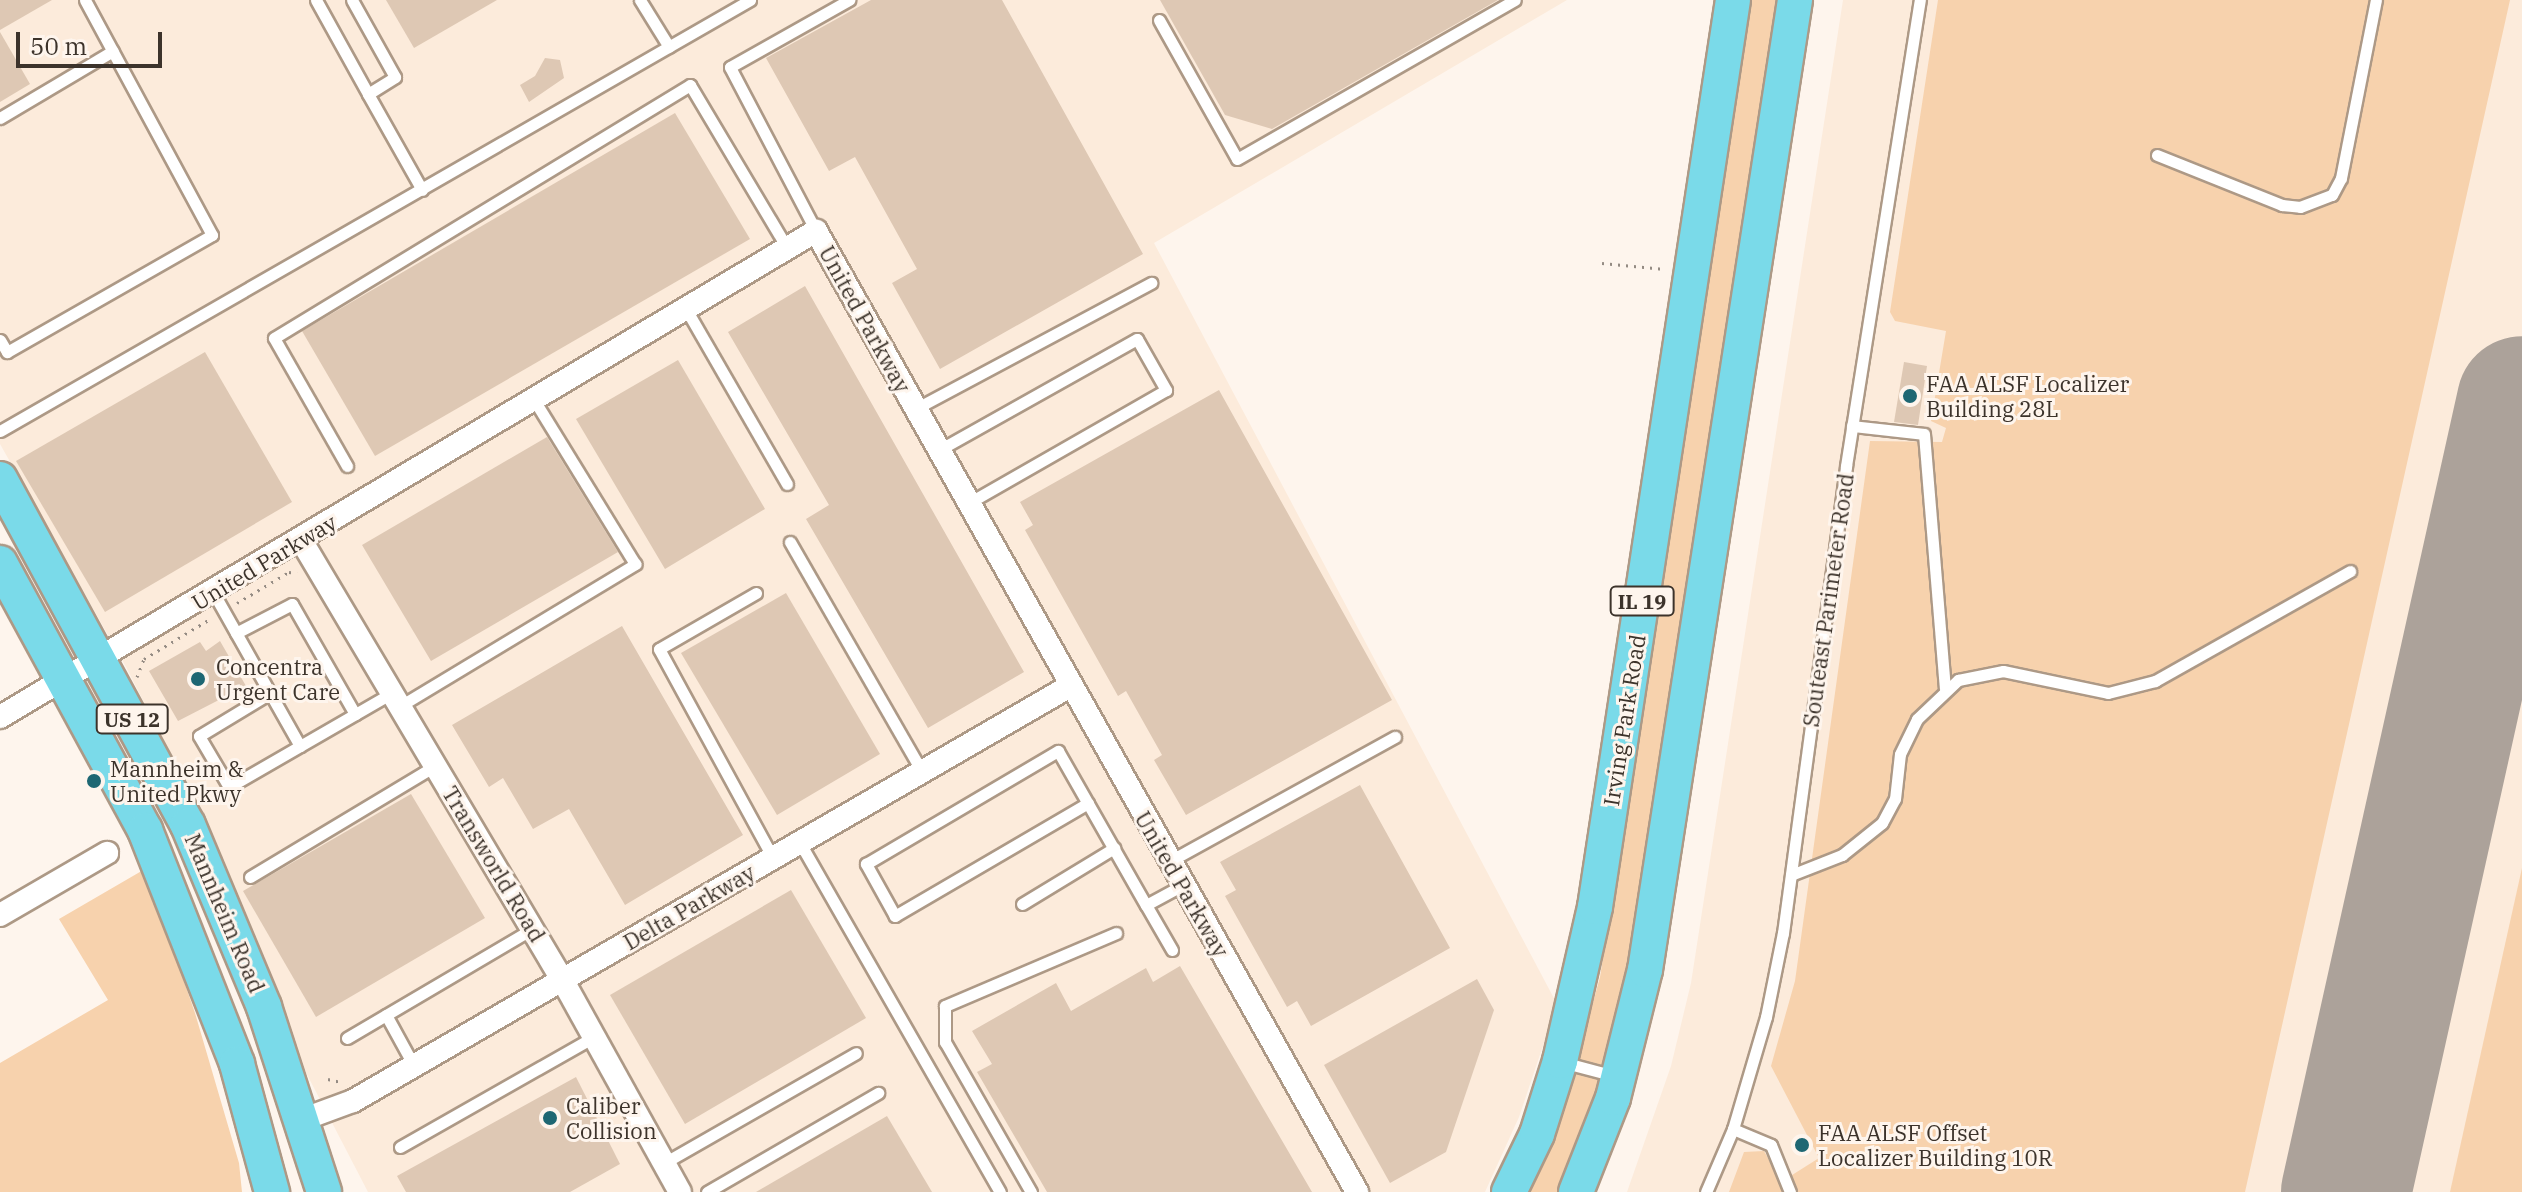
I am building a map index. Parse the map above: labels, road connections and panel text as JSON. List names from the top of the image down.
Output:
{
  "streets": {
    "main road": [
      "IL 19",
      "US 12",
      "Irving Park Road",
      "Mannheim Road"
    ],
    "street": ["United Parkway", "Transworld Road", "Delta Parkway"],
    "lane": ["Souteast Parimeter Road"]
  },
  "crossings": [
    ["United Parkway", "Transworld Road"],
    ["United Parkway", "Delta Parkway"],
    ["United Parkway", "Mannheim Road"],
    ["Transworld Road", "Delta Parkway"],
    ["Delta Parkway", "Mannheim Road"]
  ],
  "places": [
    "FAA ALSF Localizer Building 28L",
    "Concentra Urgent Care",
    "Mannheim & United Pkwy",
    "Caliber Collision",
    "FAA ALSF Offset Localizer Building 10R"
  ],
  "scale_bar": "50 m"
}
